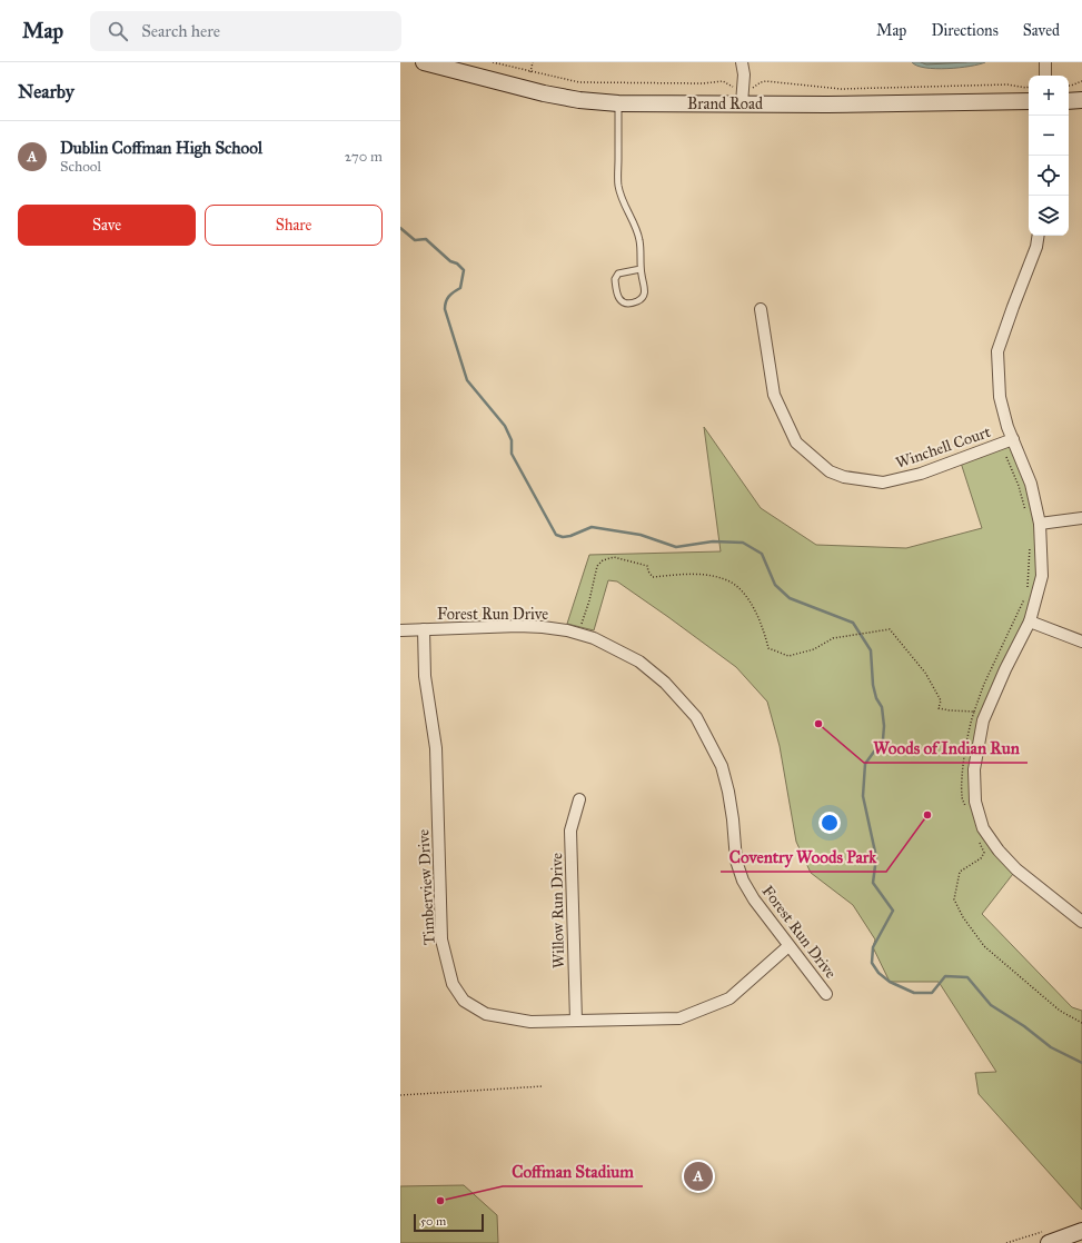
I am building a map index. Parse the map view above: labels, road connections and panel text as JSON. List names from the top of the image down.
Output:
{
  "streets": {
    "main road": ["Brand Road"],
    "street": [
      "Winchell Court",
      "Forest Run Drive",
      "Timberview Drive",
      "Willow Run Drive"
    ]
  },
  "crossings": [
    ["Forest Run Drive", "Timberview Drive"],
    ["Timberview Drive", "Willow Run Drive"]
  ],
  "places": ["Woods of Indian Run", "Coventry Woods Park", "Coffman Stadium"],
  "scale_bar": "50 m",
  "page": {
    "header": "Map",
    "search": "Search here",
    "nav": ["Map", "Directions", "Saved"],
    "heading": "Nearby",
    "map_buttons": ["+", "−"],
    "list": [
      {
        "mark": "A",
        "name": "Dublin Coffman High School",
        "note": "School",
        "value": "270 m"
      }
    ],
    "buttons": ["Save", "Share"],
    "pins": "A",
    "scale": "50 m"
  }
}
